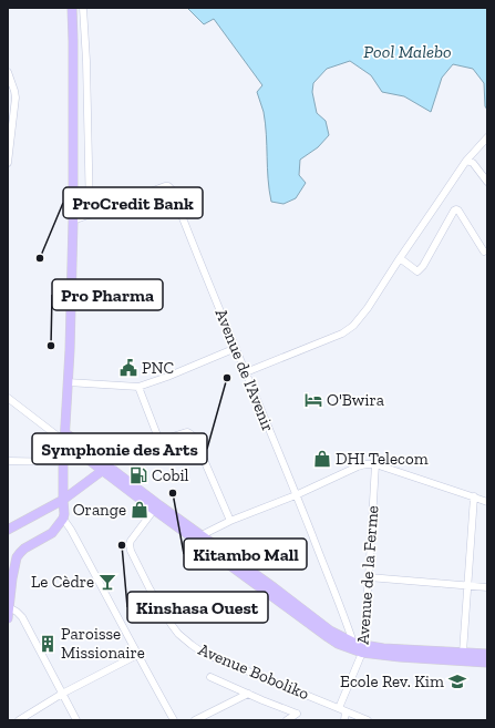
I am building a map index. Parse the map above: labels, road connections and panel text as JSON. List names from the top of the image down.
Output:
{
  "streets": {
    "street": ["Avenue de l'Avenir", "Avenue de la Ferme", "Avenue Boboliko"]
  },
  "crossings": [
    ["Avenue de l'Avenir", "Avenue de la Ferme"],
    ["Avenue de la Ferme", "Avenue Boboliko"]
  ],
  "water": ["Pool Malebo"],
  "places": {
    "other": [
      "ProCredit Bank",
      "Pro Pharma",
      "Symphonie des Arts",
      "Kitambo Mall",
      "Kinshasa Ouest"
    ],
    "public building": ["PNC"],
    "hotel": ["O'Bwira"],
    "shop": ["DHI Telecom", "Orange"],
    "fuel station": ["Cobil"],
    "bar": ["Le Cèdre"],
    "building": ["Paroisse Missionaire"],
    "school or university": ["Ecole Rev. Kim"]
  }
}
